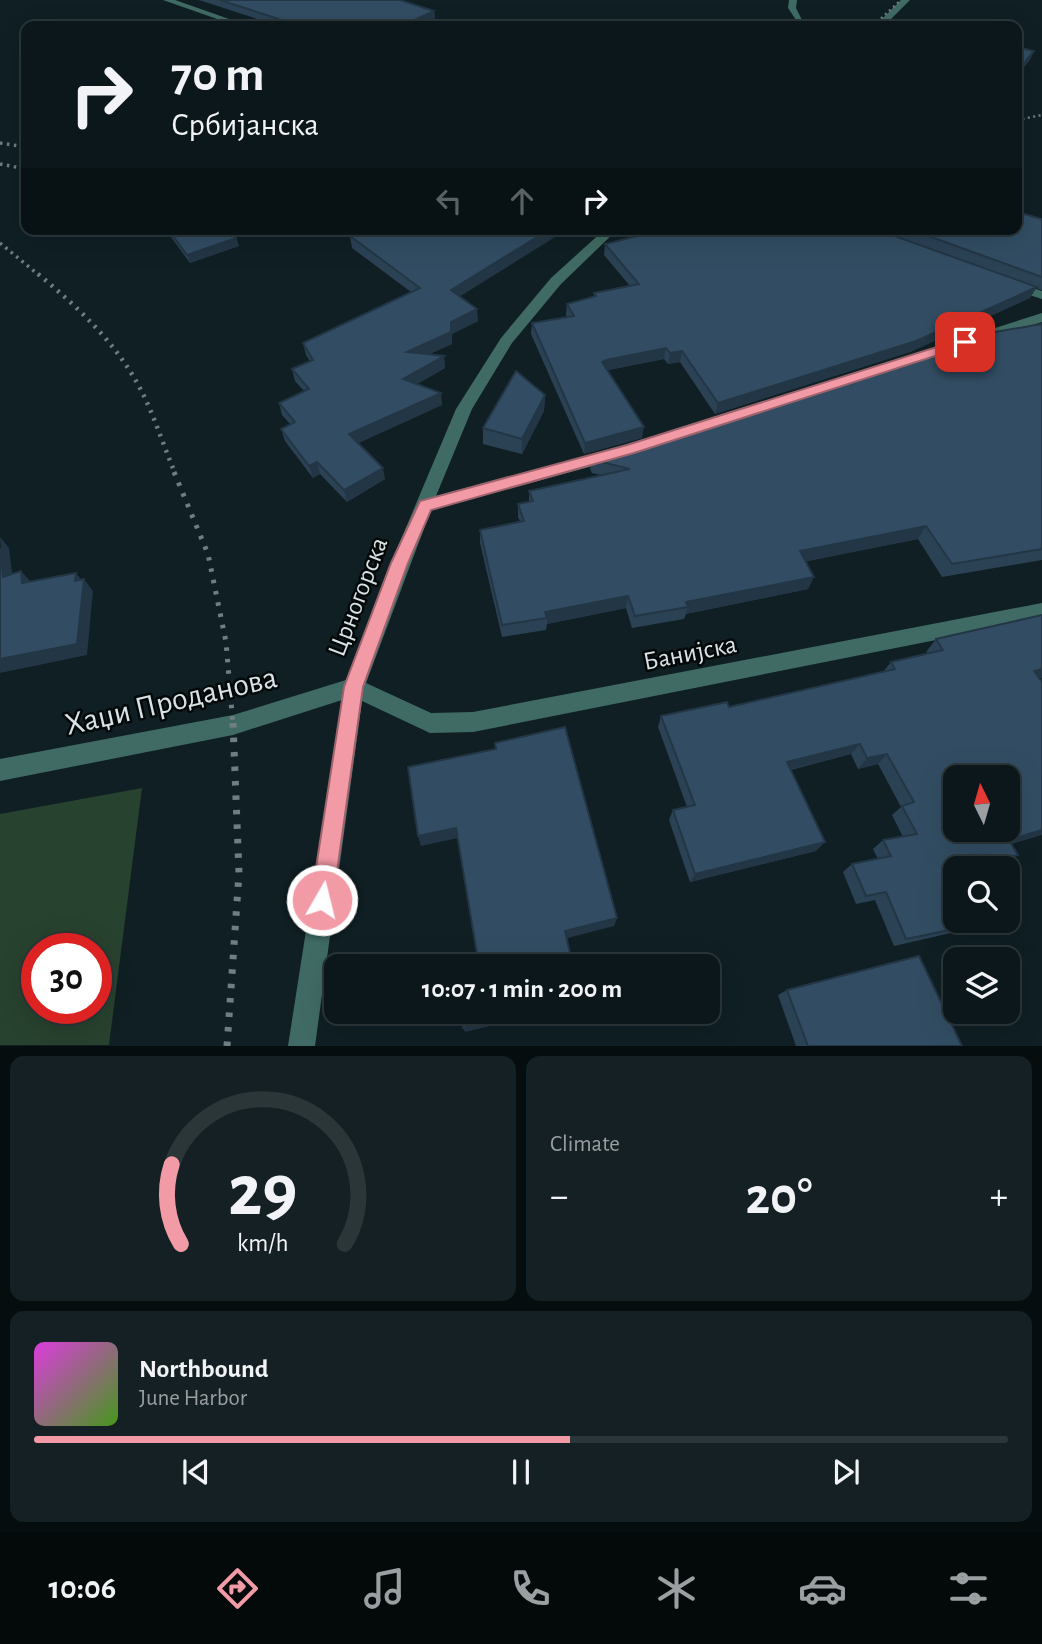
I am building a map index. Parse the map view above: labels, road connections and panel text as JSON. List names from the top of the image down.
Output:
{
  "streets": {
    "street": ["Црногорска", "Банијска", "Хаџи Проданова"]
  },
  "crossings": [
    ["Црногорска", "Банијска"],
    ["Црногорска", "Хаџи Проданова"],
    ["Банијска", "Хаџи Проданова"]
  ],
  "north": "top",
  "page": {
    "turn": ["70 m", "Србијанска"],
    "limit": "30",
    "trip": "10:07 · 1 min · 200 m",
    "tile": "Climate",
    "heat": ["−", "20°", "+"],
    "song": ["Northbound", "June Harbor"],
    "tabs": "10:06",
    "gauge": ["29", "km/h"]
  }
}
